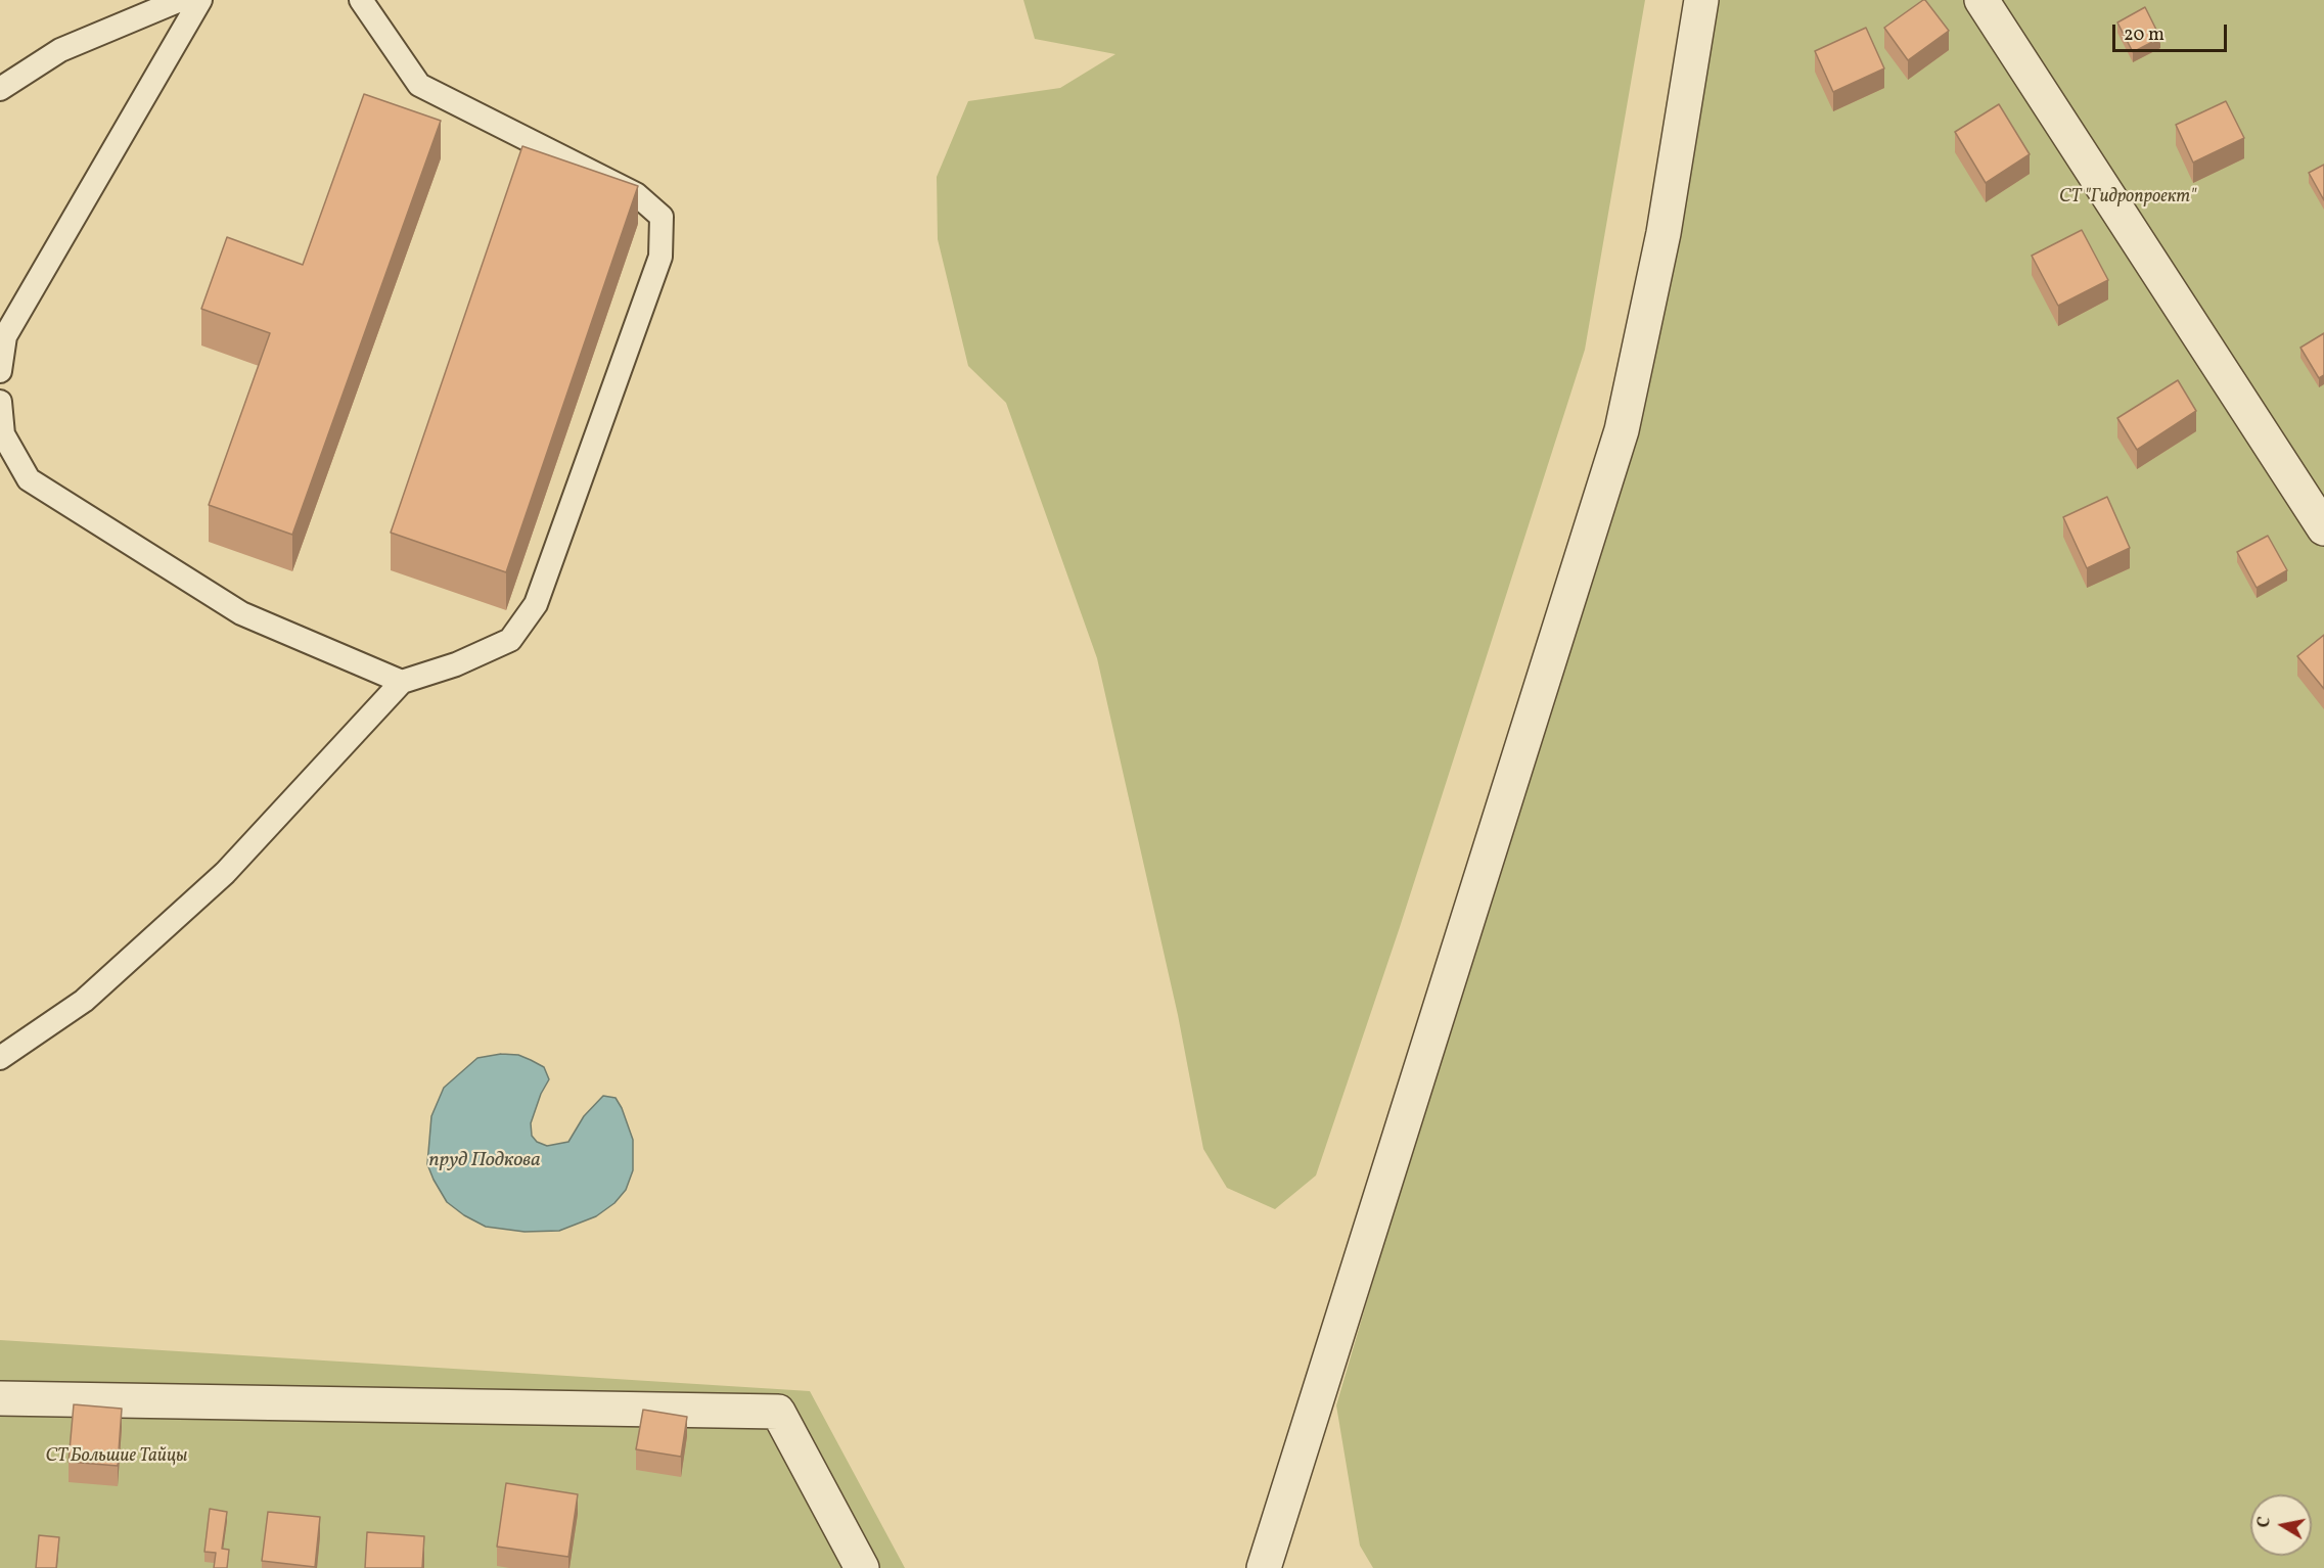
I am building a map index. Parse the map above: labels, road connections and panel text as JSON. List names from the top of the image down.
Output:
{
  "water": ["пруд Подкова"],
  "parks": ["СТ \"Гидропроект\"", "СТ Большие Тайцы"],
  "scale_bar": "20 m",
  "north": "left"
}
